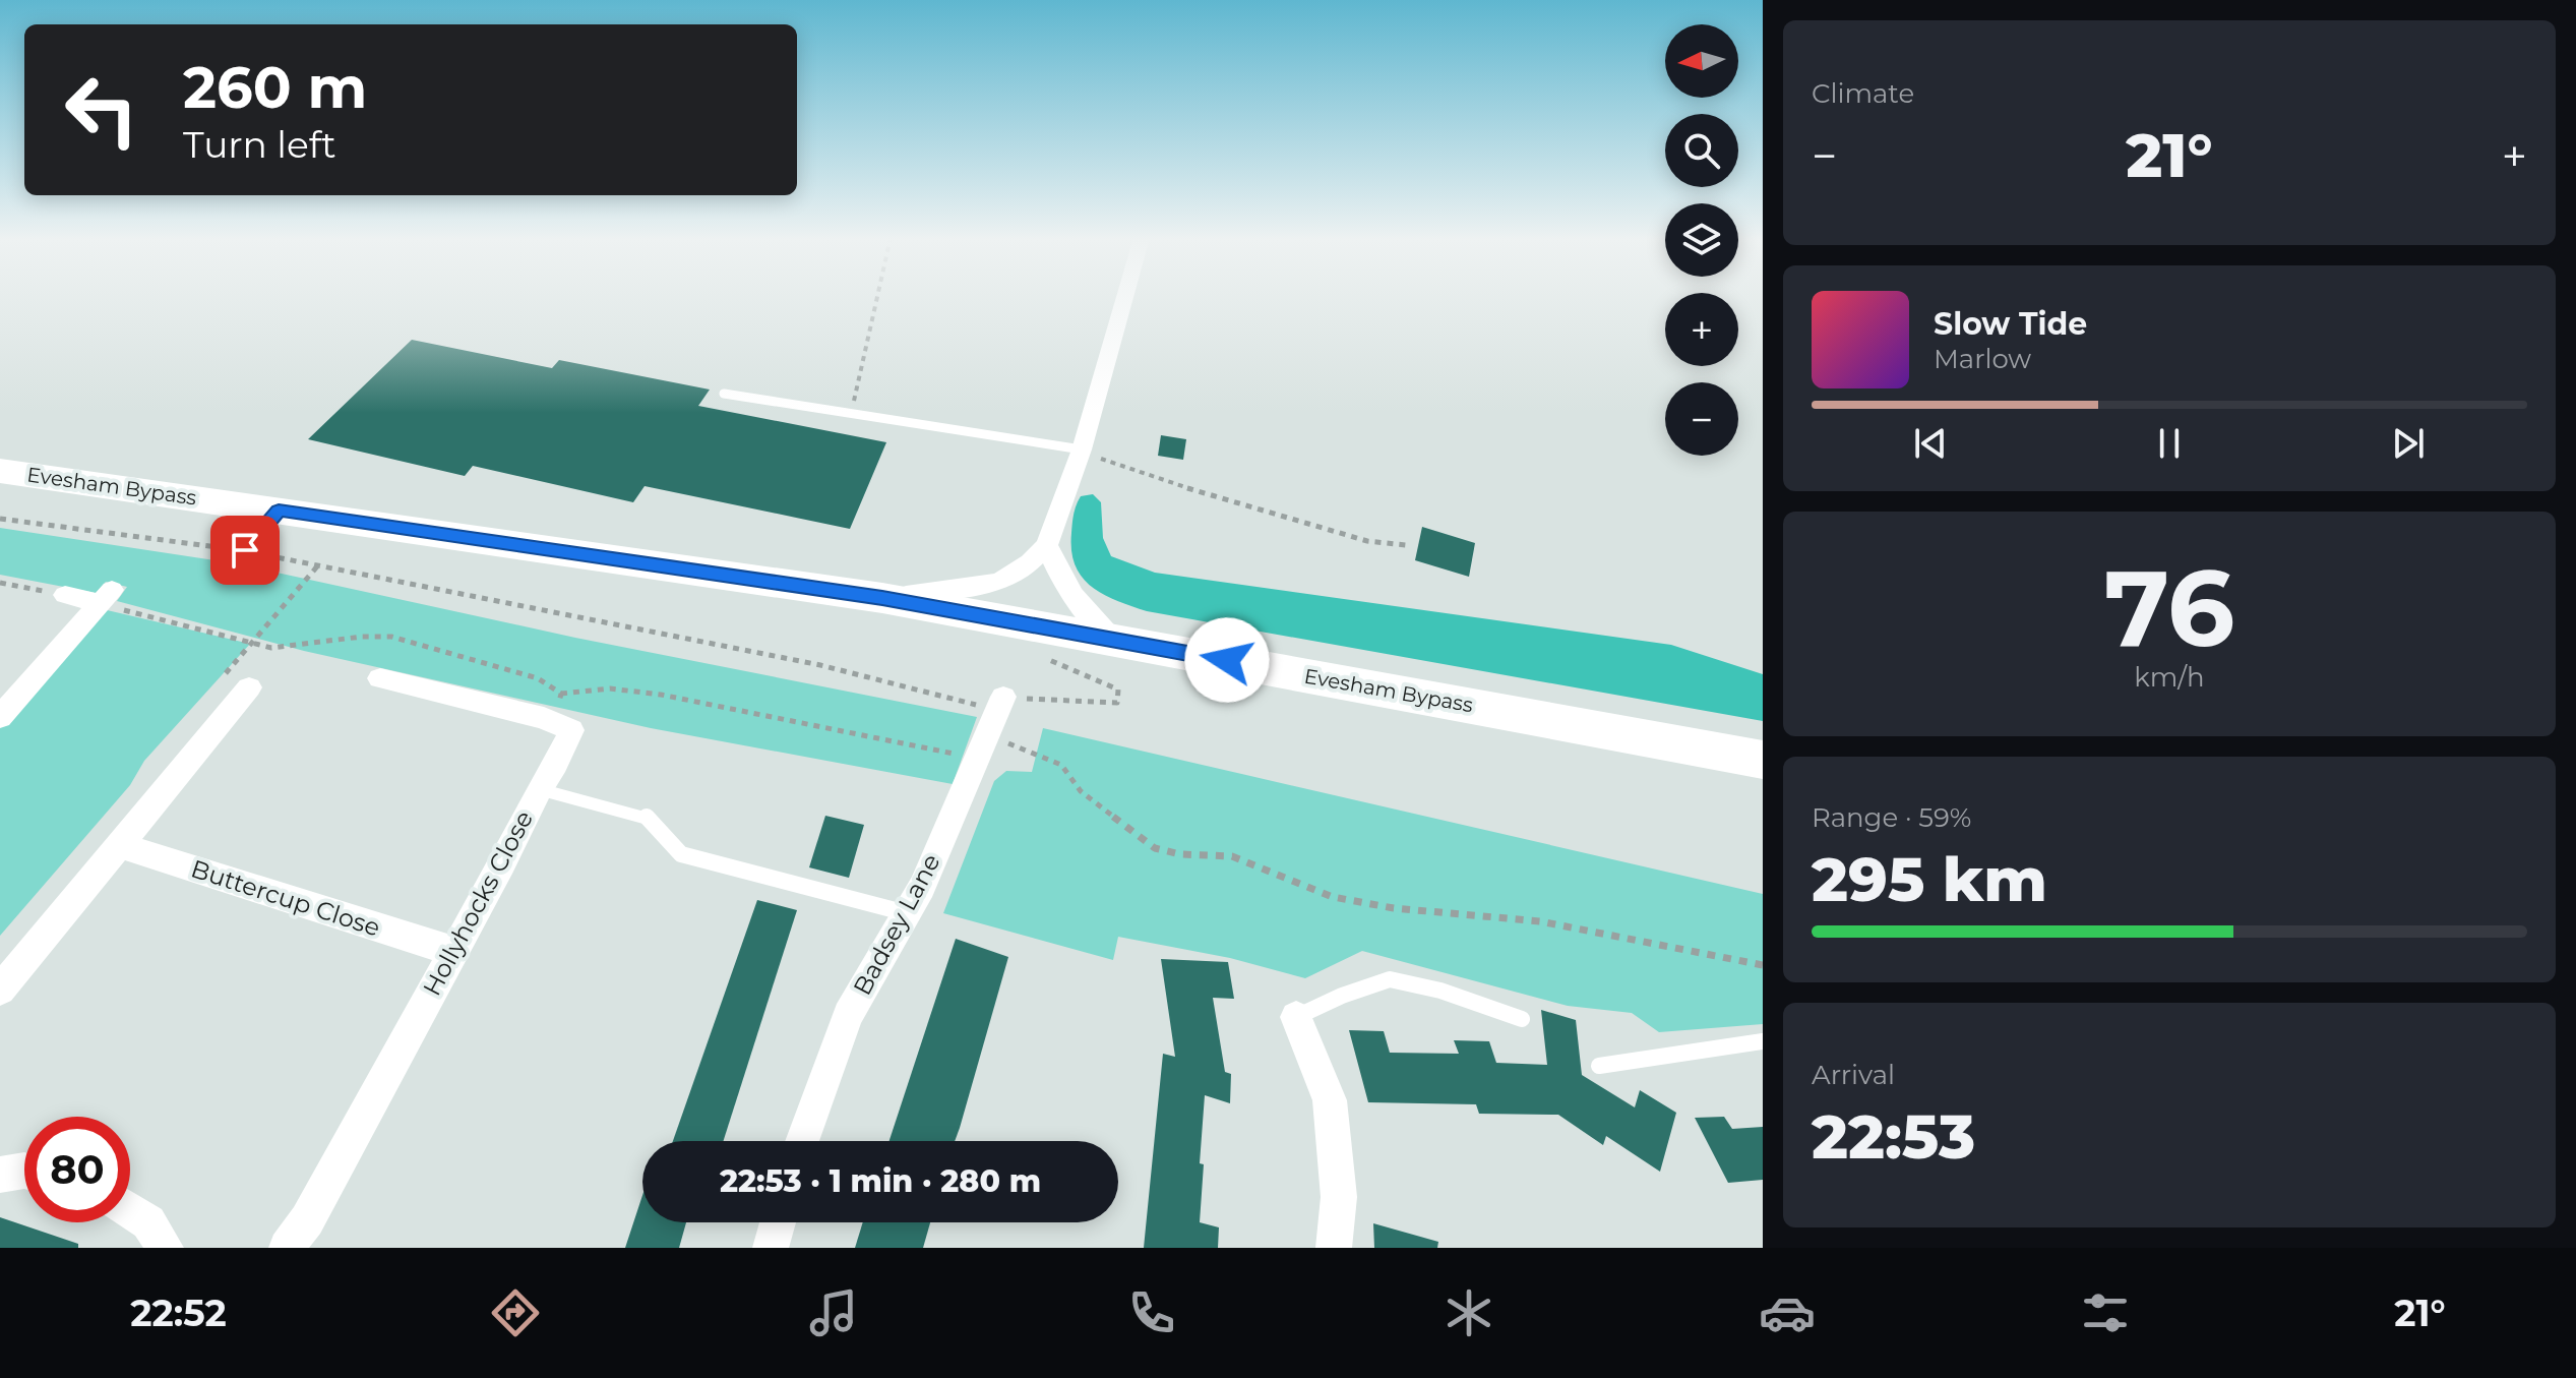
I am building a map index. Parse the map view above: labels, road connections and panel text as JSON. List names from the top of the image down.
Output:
{
  "streets": {
    "highway": ["Evesham Bypass"],
    "street": ["Buttercup Close", "Hollyhocks Close", "Badsey Lane"]
  },
  "crossings": [
    ["Buttercup Close", "Hollyhocks Close"]
  ],
  "north": "left",
  "page": {
    "tile": [
      "Climate",
      ["76", "km/h"],
      ["Range · 59%", "295 km"],
      ["Arrival", "22:53"]
    ],
    "map_buttons": ["+", "−"],
    "turn": ["260 m", "Turn left"],
    "heat": ["−", "21°", "+"],
    "song": ["Slow Tide", "Marlow"],
    "limit": "80",
    "trip": "22:53 · 1 min · 280 m",
    "tabs": ["22:52", "21°"]
  }
}
